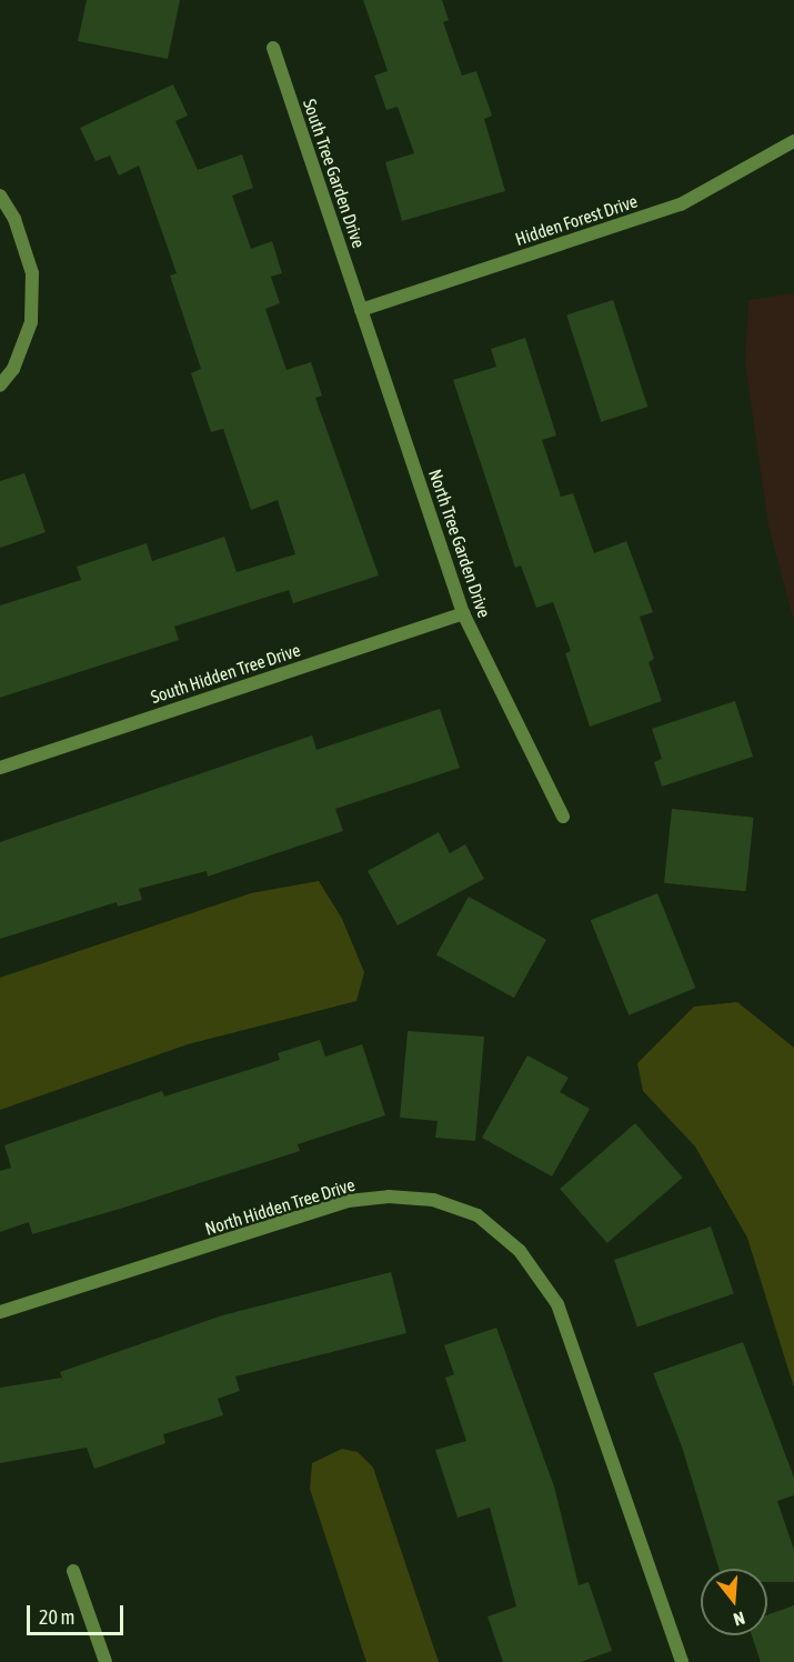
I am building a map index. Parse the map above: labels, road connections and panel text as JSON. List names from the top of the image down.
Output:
{
  "streets": {
    "street": [
      "South Tree Garden Drive",
      "Hidden Forest Drive",
      "North Tree Garden Drive",
      "South Hidden Tree Drive",
      "North Hidden Tree Drive"
    ]
  },
  "crossings": [
    ["South Tree Garden Drive", "Hidden Forest Drive"],
    ["South Tree Garden Drive", "North Tree Garden Drive"],
    ["Hidden Forest Drive", "North Tree Garden Drive"],
    ["North Tree Garden Drive", "South Hidden Tree Drive"]
  ],
  "scale_bar": "20 m",
  "north": "bottom"
}
